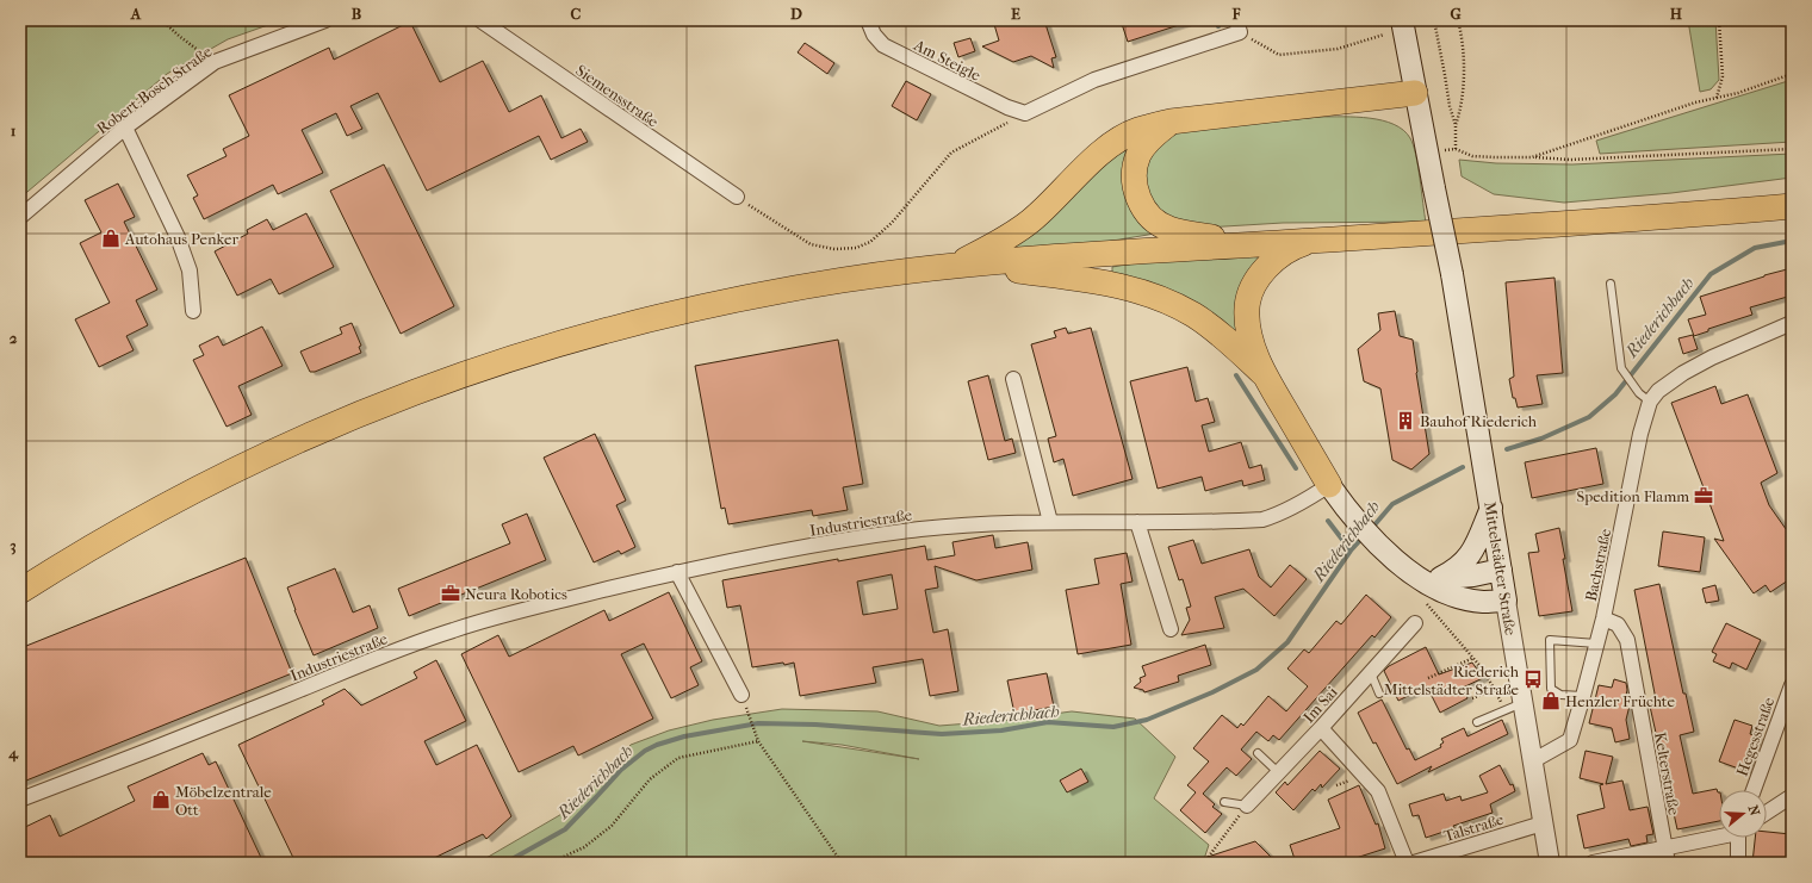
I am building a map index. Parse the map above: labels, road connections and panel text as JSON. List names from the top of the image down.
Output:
{
  "streets": {
    "main road": ["Mittelstädter Straße"],
    "street": [
      "Am Steigle",
      "Robert-Bosch-Straße",
      "Siemensstraße",
      "Industriestraße",
      "Bachstraße",
      "Im Sai",
      "Hegesstraße",
      "Kelterstraße",
      "Talstraße"
    ]
  },
  "crossings": [
    ["Bachstraße", "Mittelstädter Straße"],
    ["Bachstraße", "Kelterstraße"],
    ["Mittelstädter Straße", "Talstraße"]
  ],
  "water": ["Riederichbach"],
  "places": {
    "shop": ["Autohaus Penker", "Henzler Früchte", "Möbelzentrale Ott"],
    "building": ["Bauhof Riederich"],
    "office": ["Spedition Flamm", "Neura Robotics"],
    "bus stop": ["Riederich Mittelstädter Straße"]
  },
  "north": "right",
  "grid": {
    "columns": [
      "A",
      "B",
      "C",
      "D",
      "E",
      "F",
      "G",
      "H"
    ],
    "rows": [
      "1",
      "2",
      "3",
      "4"
    ]
  }
}
